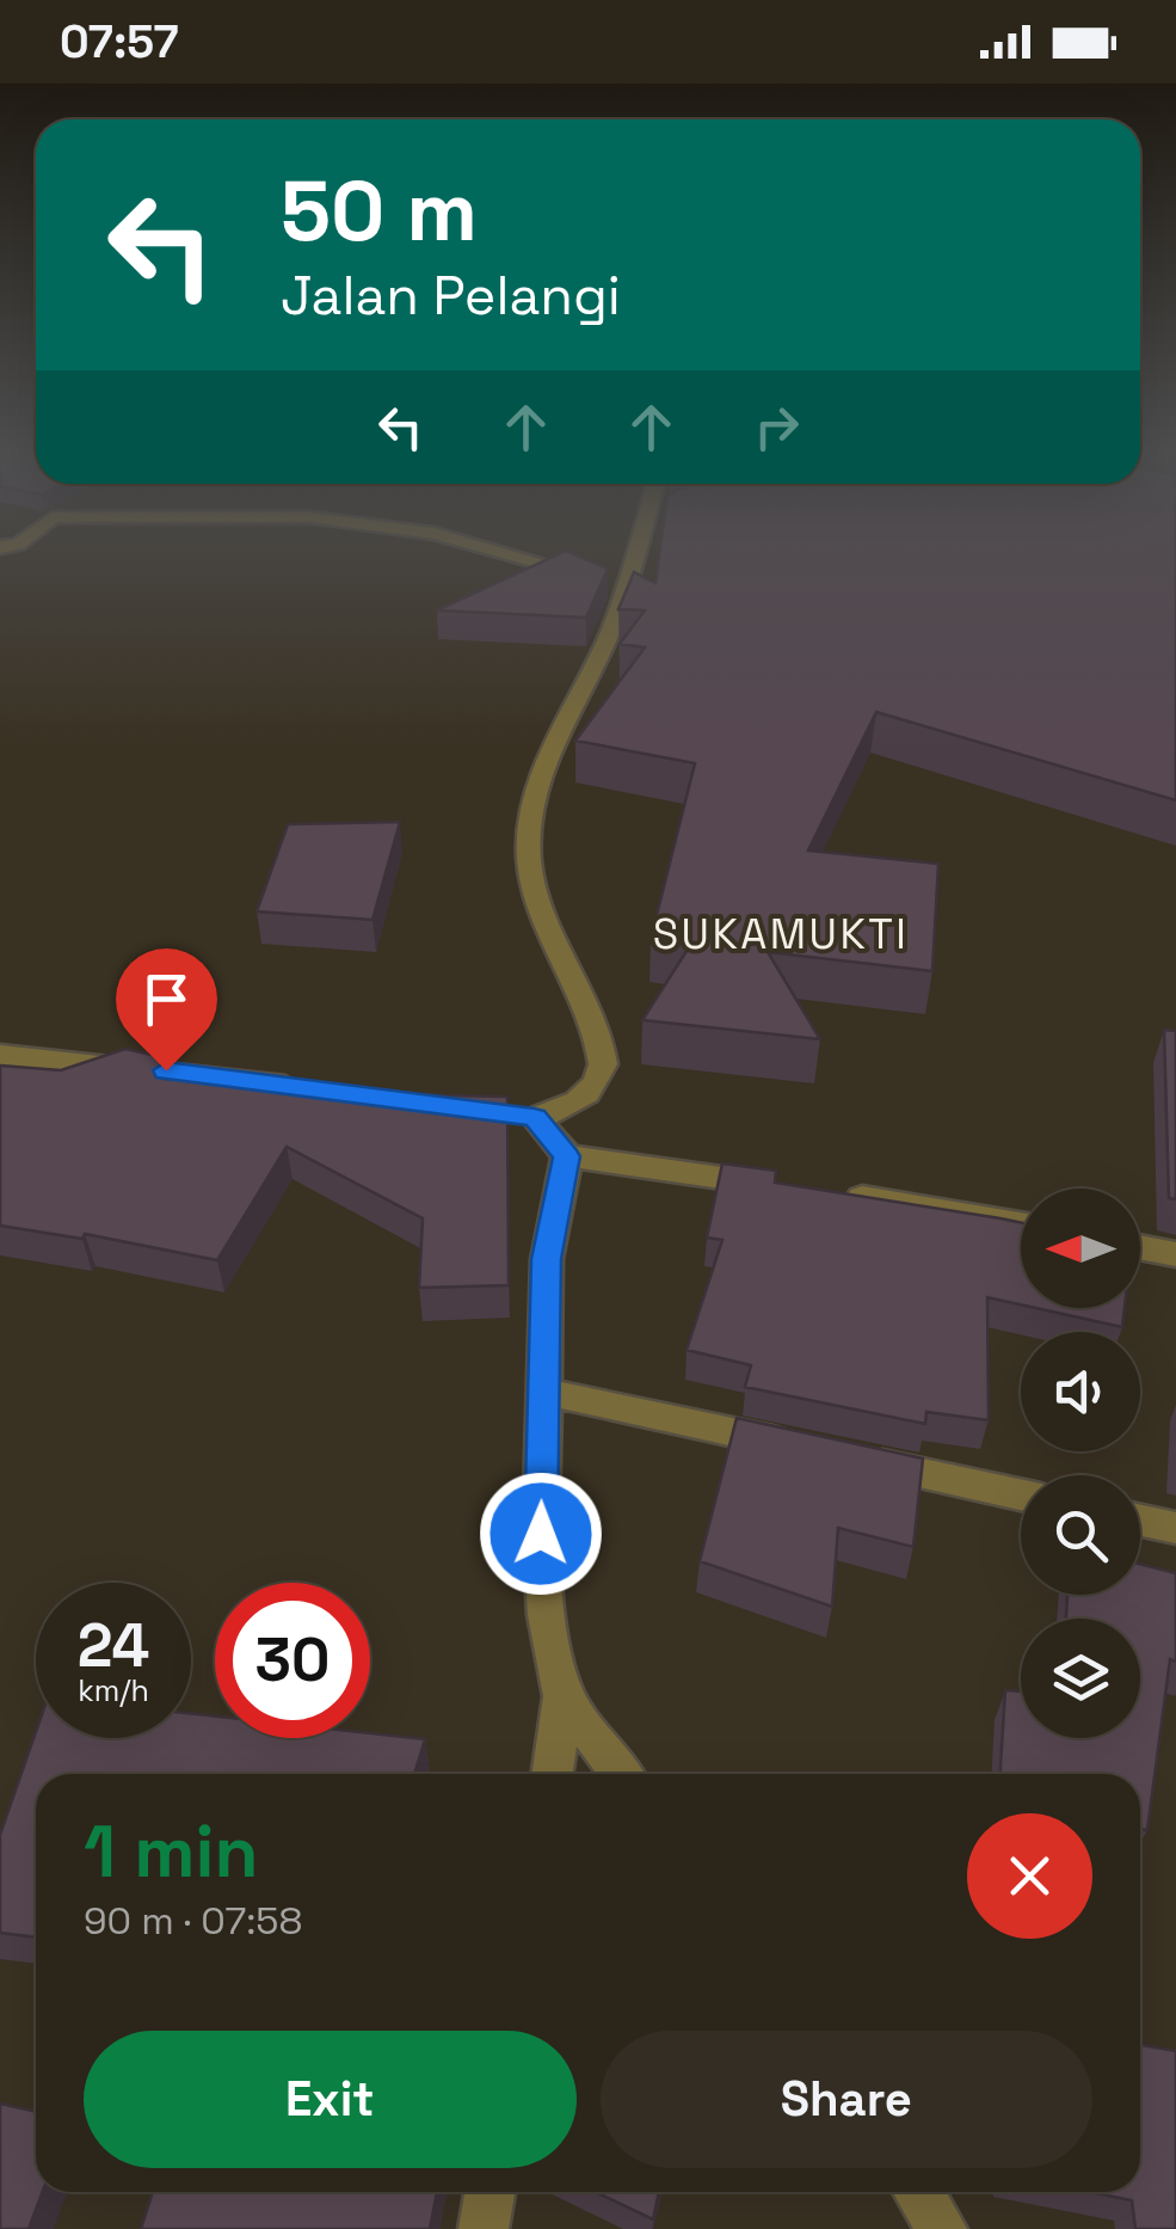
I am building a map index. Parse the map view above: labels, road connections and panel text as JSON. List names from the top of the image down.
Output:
{
  "districts": ["SUKAMUKTI"],
  "north": "left",
  "page": {
    "status": "07:57",
    "turn": ["50 m", "Jalan Pelangi"],
    "speed": "24 km/h",
    "limit": "30",
    "heading": ["1 min", "90 m · 07:58"],
    "buttons": ["Exit", "Share"]
  }
}
